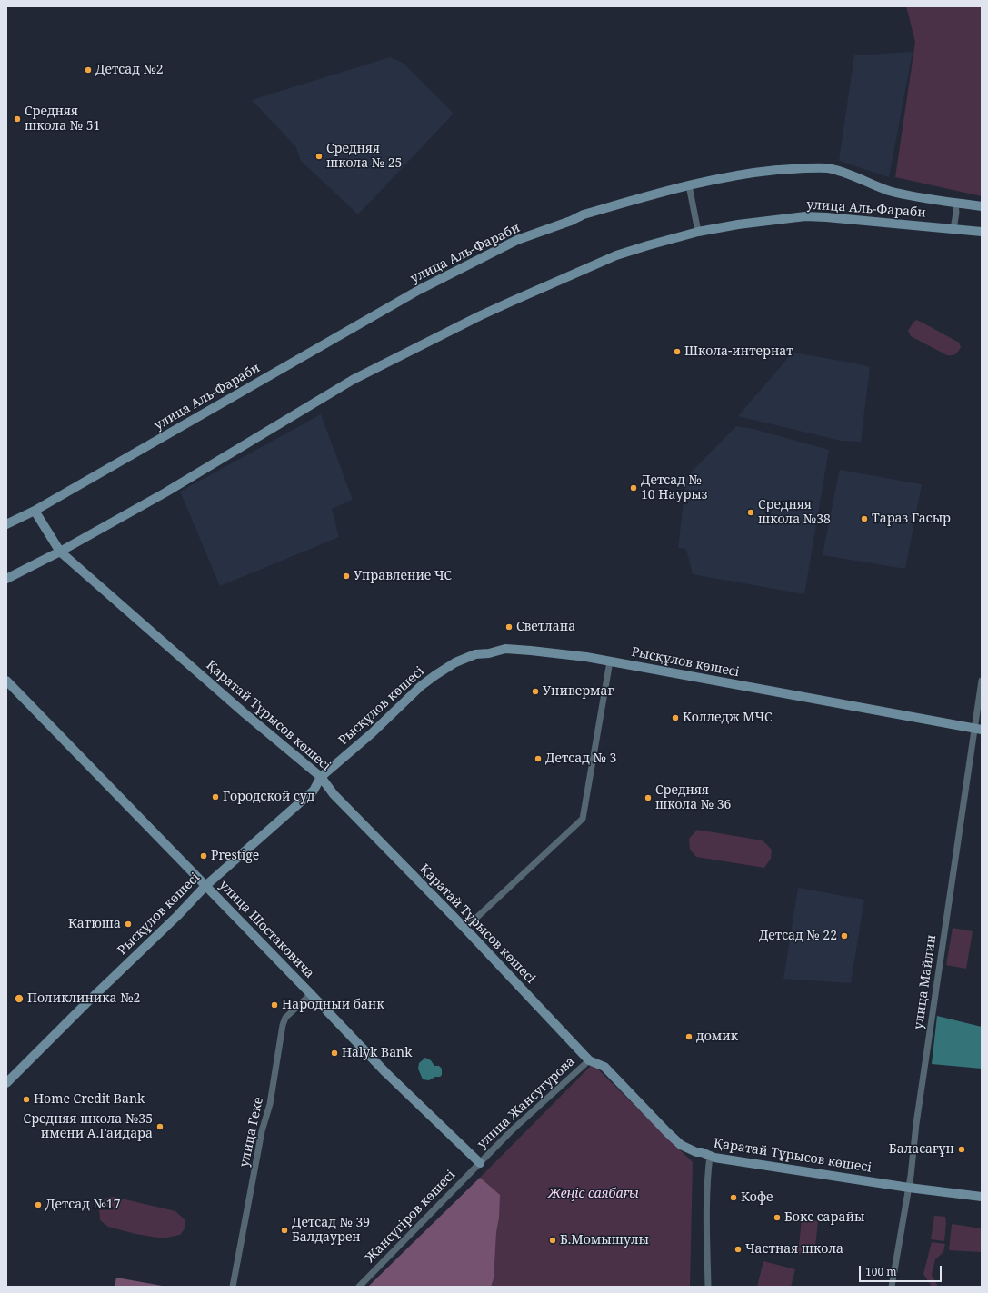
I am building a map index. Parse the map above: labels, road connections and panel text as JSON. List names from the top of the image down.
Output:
{
  "streets": {
    "main road": [
      "улица Аль-Фараби",
      "Рысқұлов көшесі",
      "Қаратай Тұрысов көшесі",
      "улица Шостаковича"
    ],
    "street": [
      "улица Майлин",
      "улица Жансугурова",
      "улица Геке",
      "Жансүгіров көшесі"
    ]
  },
  "crossings": [
    ["улица Аль-Фараби", "Қаратай Тұрысов көшесі"],
    ["Рысқұлов көшесі", "Қаратай Тұрысов көшесі"],
    ["Рысқұлов көшесі", "улица Шостаковича"],
    ["Рысқұлов көшесі", "улица Майлин"],
    ["Қаратай Тұрысов көшесі", "улица Майлин"],
    ["Қаратай Тұрысов көшесі", "улица Жансугурова"],
    ["улица Шостаковича", "улица Жансугурова"],
    ["улица Шостаковича", "улица Геке"],
    ["улица Шостаковича", "Жансүгіров көшесі"],
    ["улица Жансугурова", "Жансүгіров көшесі"]
  ],
  "parks": ["Жеңіс саябағы"],
  "places": [
    "Детсад №2",
    "Средняя школа № 51",
    "Средняя школа № 25",
    "Школа-интернат",
    "Детсад № 10 Наурыз",
    "Средняя школа №38",
    "Тараз Гасыр",
    "Управление ЧС",
    "Светлана",
    "Универмаг",
    "Колледж МЧС",
    "Детсад № 3",
    "Городской суд",
    "Средняя школа № 36",
    "Prestige",
    "Катюша",
    "Детсад № 22",
    "Поликлиника №2",
    "Народный банк",
    "домик",
    "Halyk Bank",
    "Home Credit Bank",
    "Средняя школа №35 имени А.Гайдара",
    "Баласағұн",
    "Кофе",
    "Детсад №17",
    "Бокс сарайы",
    "Детсад № 39 Балдаурен",
    "Б.Момышулы",
    "Частная школа"
  ],
  "scale_bar": "100 m"
}
